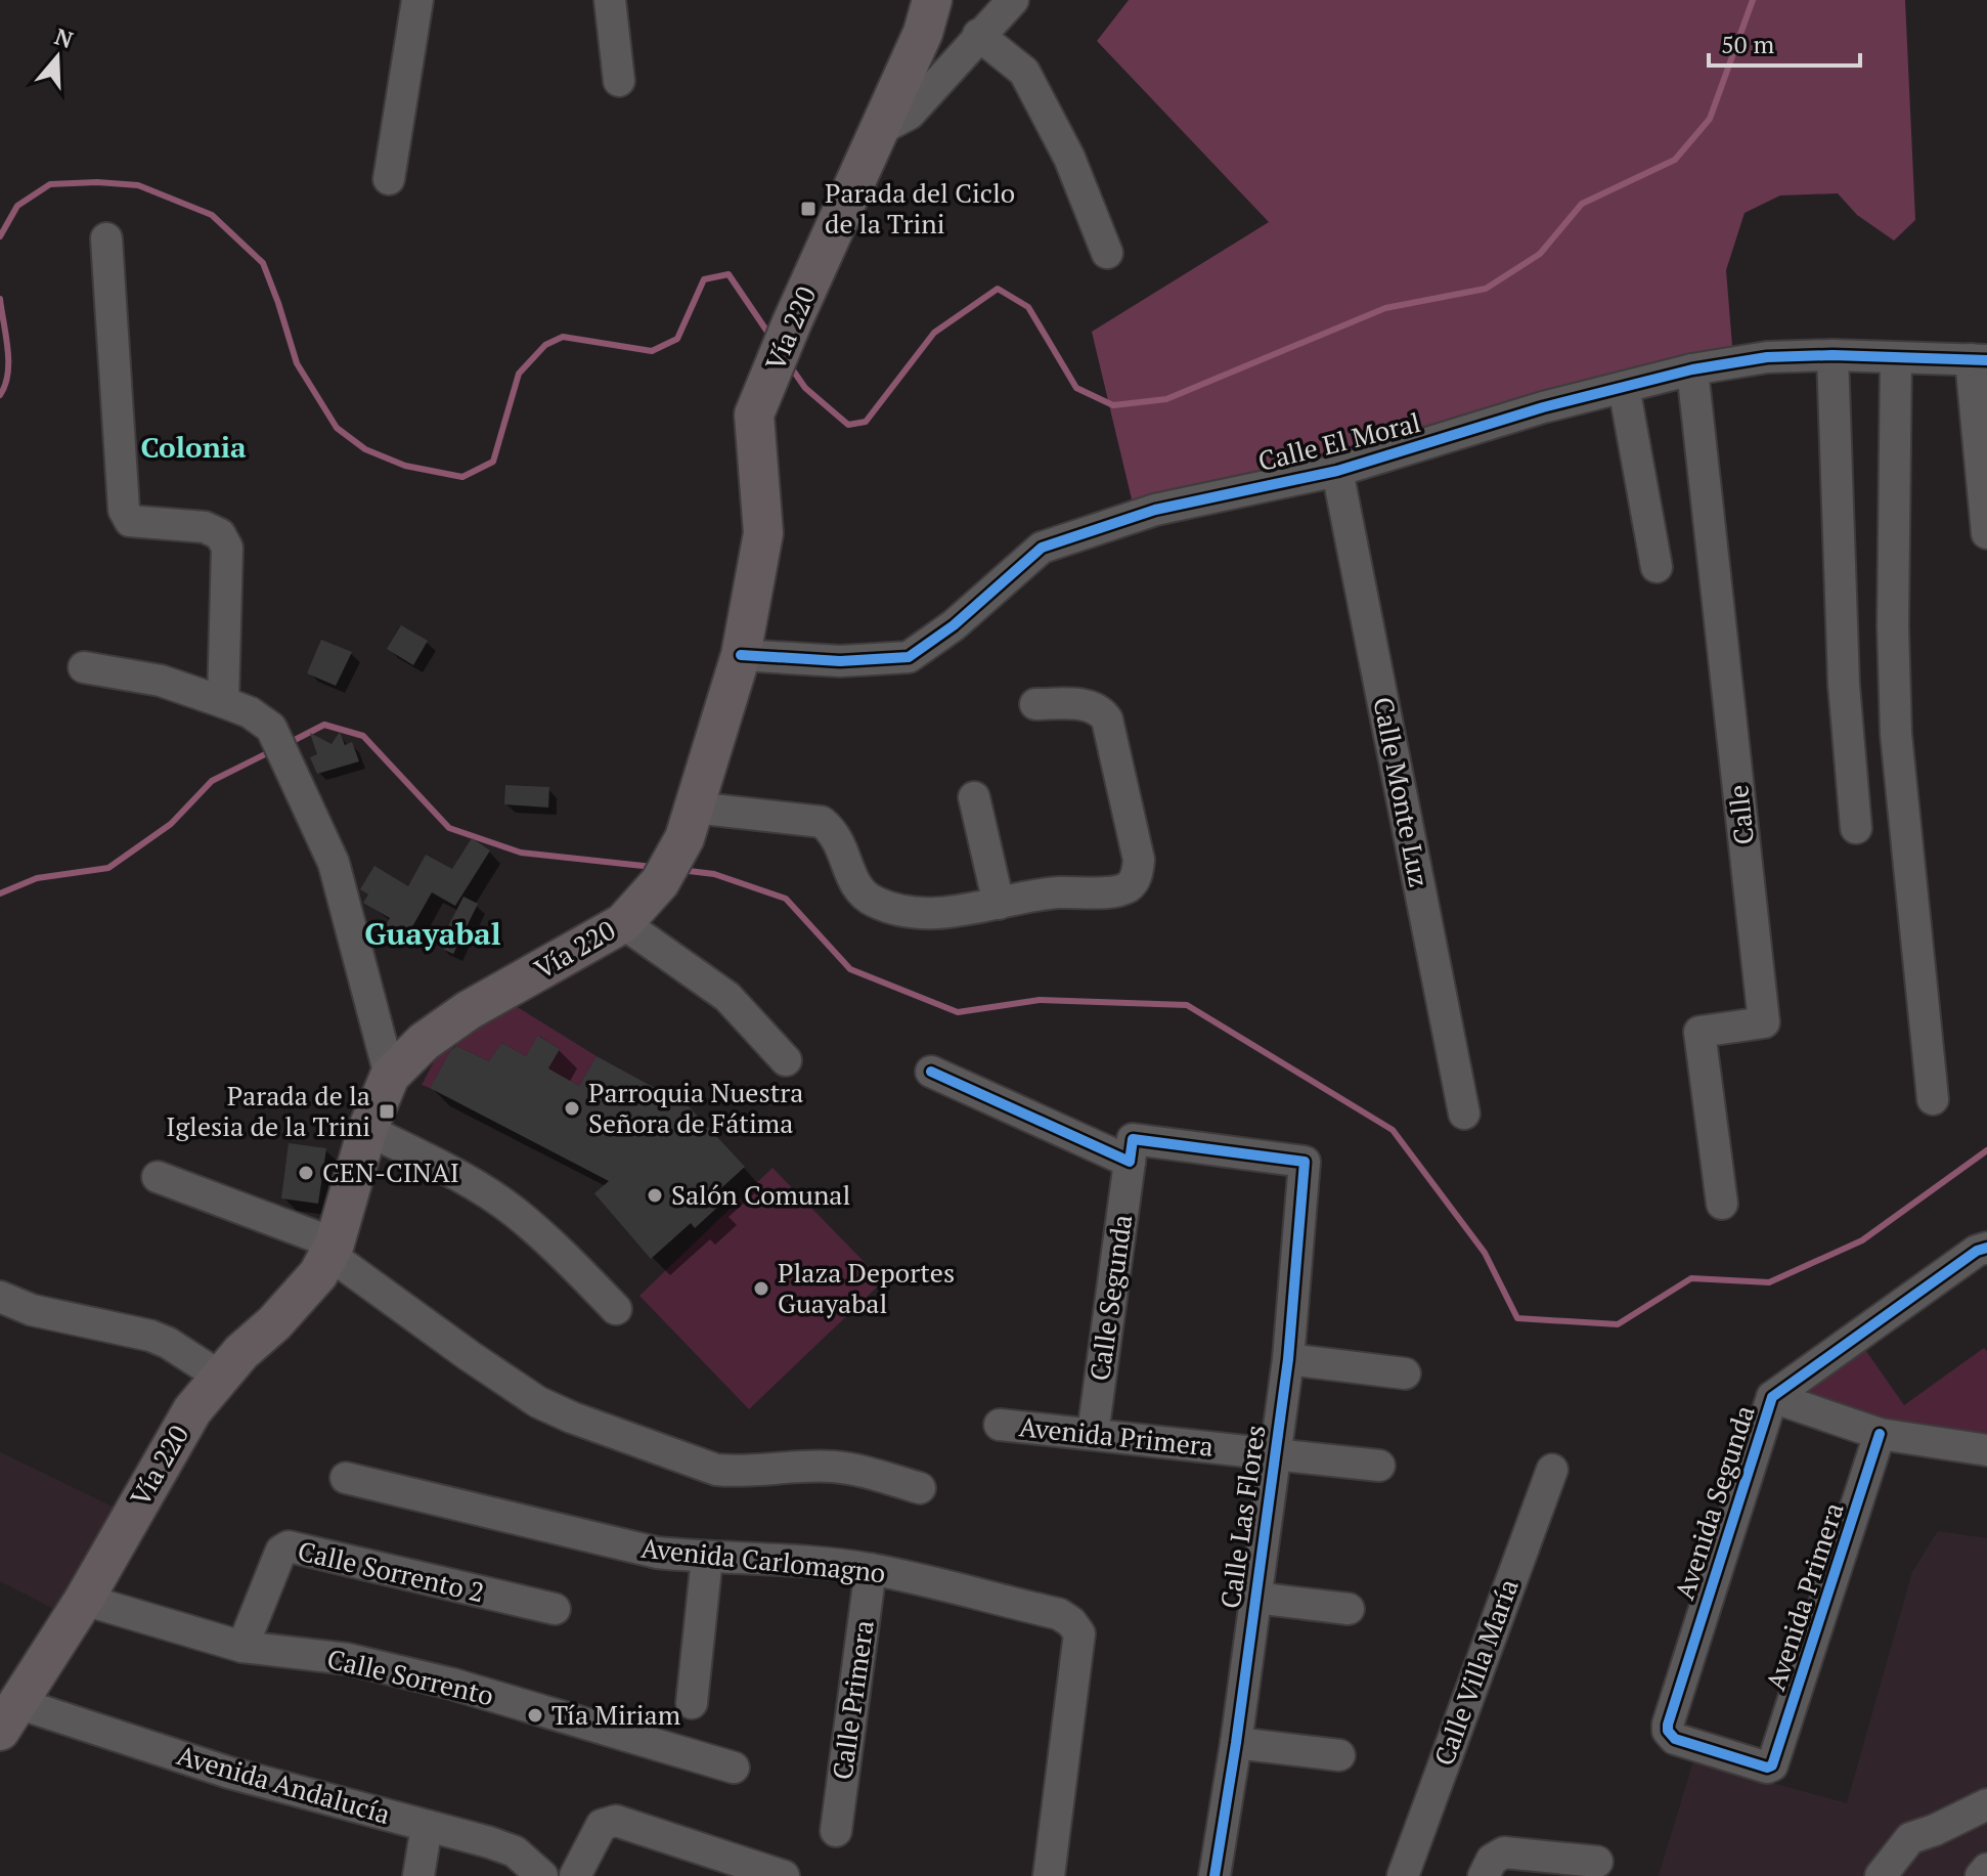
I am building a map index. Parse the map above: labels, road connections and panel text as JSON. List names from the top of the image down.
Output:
{
  "streets": {
    "main road": ["Vía 220"],
    "street": [
      "Calle El Moral",
      "Calle Monte Luz",
      "Calle",
      "Calle Segunda",
      "Avenida Primera",
      "Avenida Segunda",
      "Calle Las Flores",
      "Avenida Carlomagno",
      "Calle Sorrento 2",
      "Calle Villa María",
      "Calle Sorrento",
      "Calle Primera",
      "Avenida Andalucía"
    ]
  },
  "crossings": [
    ["Vía 220", "Calle El Moral"],
    ["Vía 220", "Calle Sorrento"],
    ["Vía 220", "Avenida Andalucía"],
    ["Calle El Moral", "Calle Monte Luz"],
    ["Calle El Moral", "Calle"],
    ["Calle Segunda", "Avenida Primera"],
    ["Calle Segunda", "Calle Las Flores"],
    ["Avenida Primera", "Avenida Segunda"],
    ["Avenida Primera", "Calle Las Flores"],
    ["Avenida Carlomagno", "Calle Primera"],
    ["Calle Sorrento 2", "Calle Sorrento"]
  ],
  "districts": ["Colonia", "Guayabal"],
  "places": {
    "transit": ["Parada del Ciclo de la Trini", "Parada de la Iglesia de la Trini"],
    "other": [
      "Parroquia Nuestra Señora de Fátima",
      "CEN-CINAI",
      "Salón Comunal",
      "Plaza Deportes Guayabal",
      "Tía Miriam"
    ]
  },
  "scale_bar": "50 m",
  "north": "top"
}
